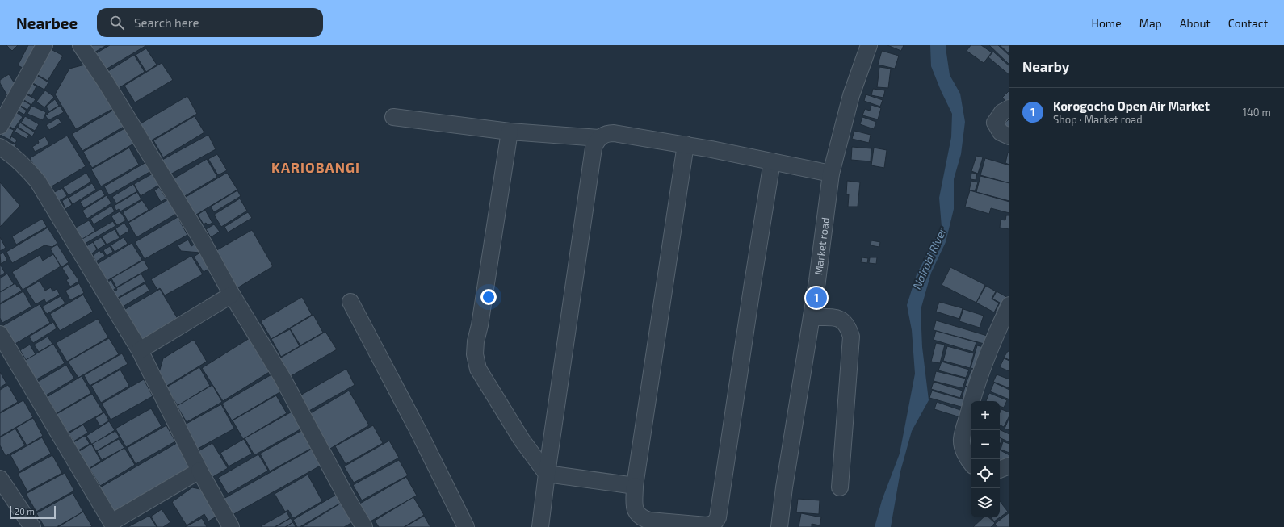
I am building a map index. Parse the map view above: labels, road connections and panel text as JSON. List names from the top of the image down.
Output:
{
  "streets": {
    "street": ["Market road"]
  },
  "districts": ["KARIOBANGI"],
  "water": ["Nairobi River"],
  "scale_bar": "20 m",
  "page": {
    "header": "Nearbee",
    "search": "Search here",
    "nav": [
      "Home",
      "Map",
      "About",
      "Contact"
    ],
    "heading": "Nearby",
    "list": [
      {
        "mark": "1",
        "name": "Korogocho Open Air Market",
        "note": "Shop · Market road",
        "value": "140 m"
      }
    ],
    "pins": "1",
    "map_buttons": ["+", "−"],
    "scale": "20 m"
  }
}
